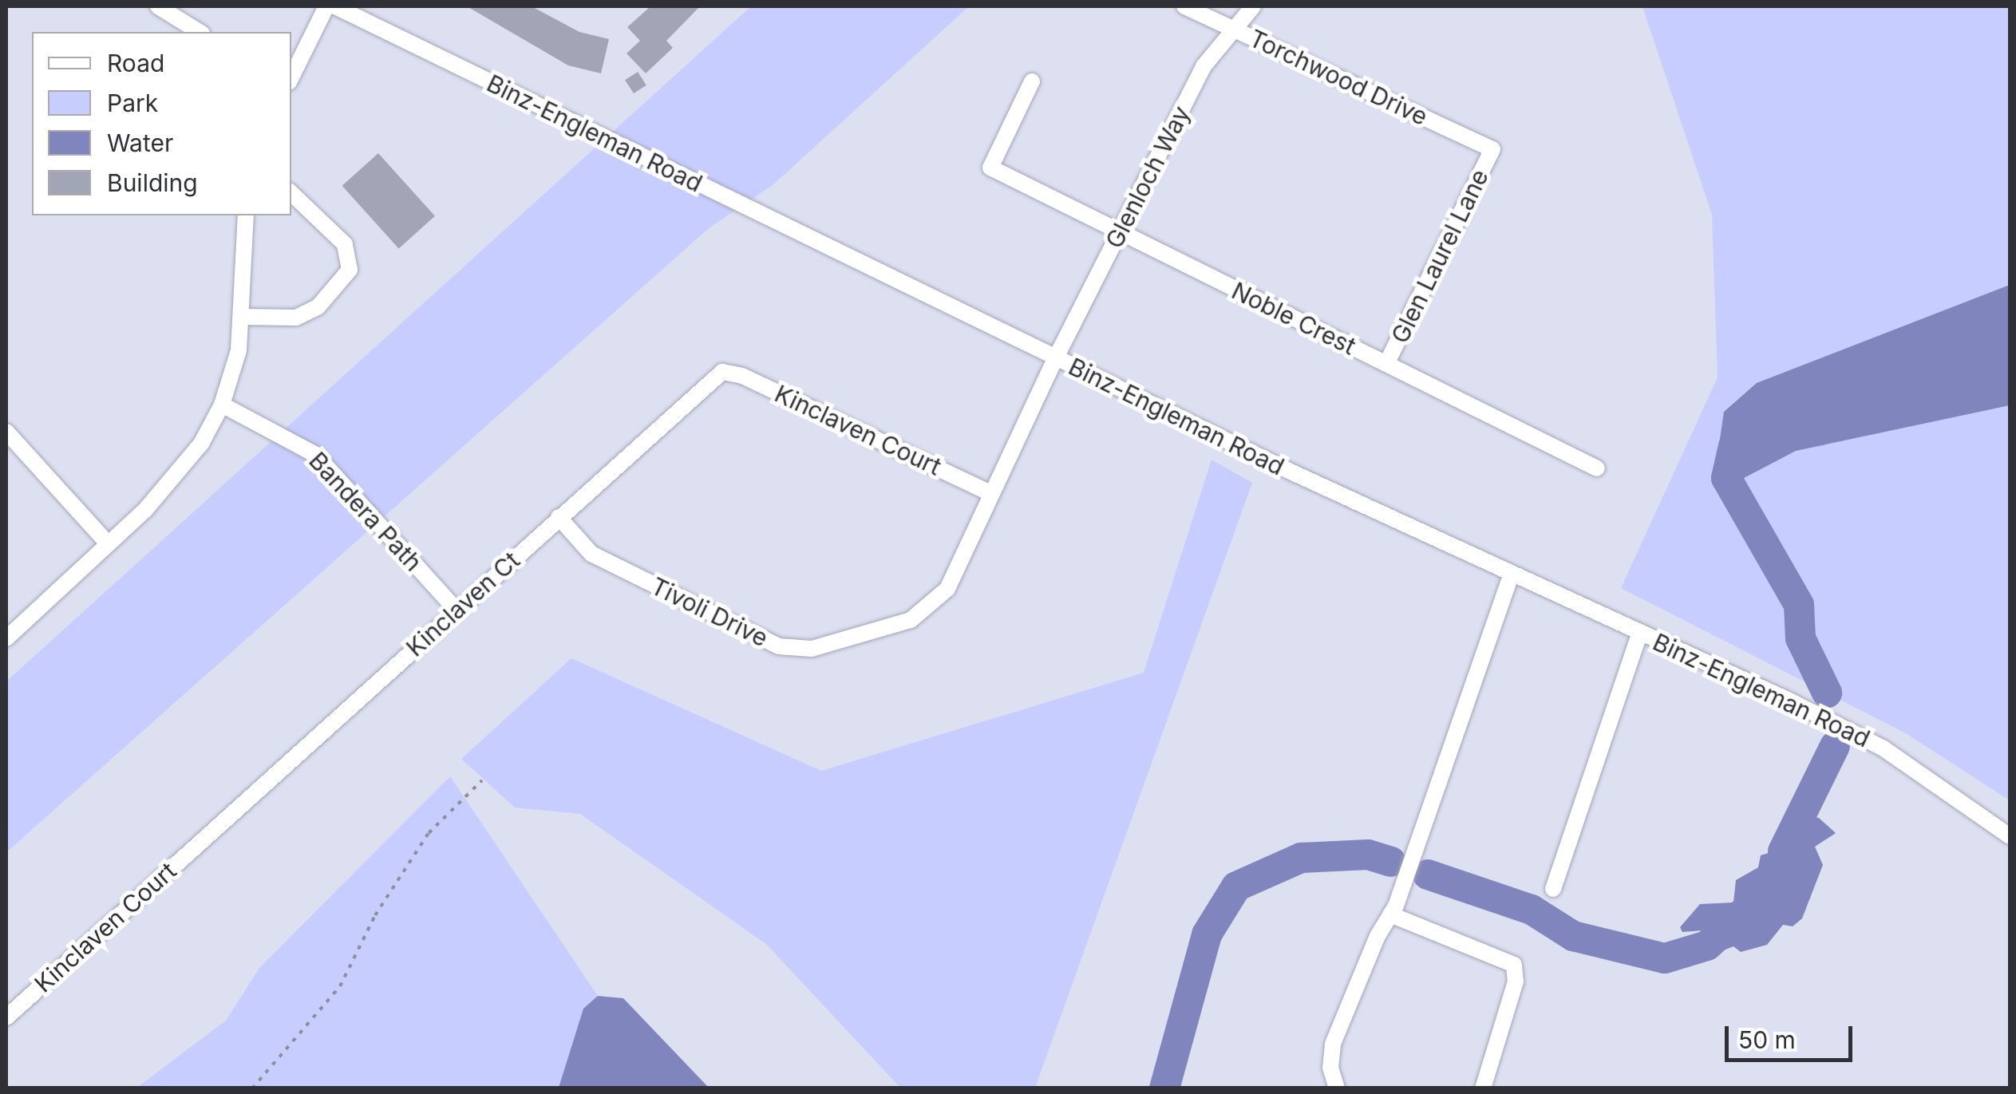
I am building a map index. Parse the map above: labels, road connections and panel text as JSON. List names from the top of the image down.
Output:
{
  "streets": {
    "street": [
      "Torchwood Drive",
      "Binz-Engleman Road",
      "Glenloch Way",
      "Glen Laurel Lane",
      "Noble Crest",
      "Kinclaven Court",
      "Bandera Path",
      "Kinclaven Ct",
      "Tivoli Drive"
    ]
  },
  "crossings": [
    ["Torchwood Drive", "Glenloch Way"],
    ["Torchwood Drive", "Glen Laurel Lane"],
    ["Binz-Engleman Road", "Glenloch Way"],
    ["Binz-Engleman Road", "Tivoli Drive"],
    ["Glenloch Way", "Noble Crest"],
    ["Glenloch Way", "Tivoli Drive"],
    ["Glen Laurel Lane", "Noble Crest"],
    ["Kinclaven Court", "Kinclaven Ct"],
    ["Kinclaven Court", "Tivoli Drive"],
    ["Bandera Path", "Kinclaven Ct"],
    ["Kinclaven Ct", "Tivoli Drive"]
  ],
  "legend": [
    "Road",
    "Park",
    "Water",
    "Building"
  ],
  "scale_bar": "50 m"
}
